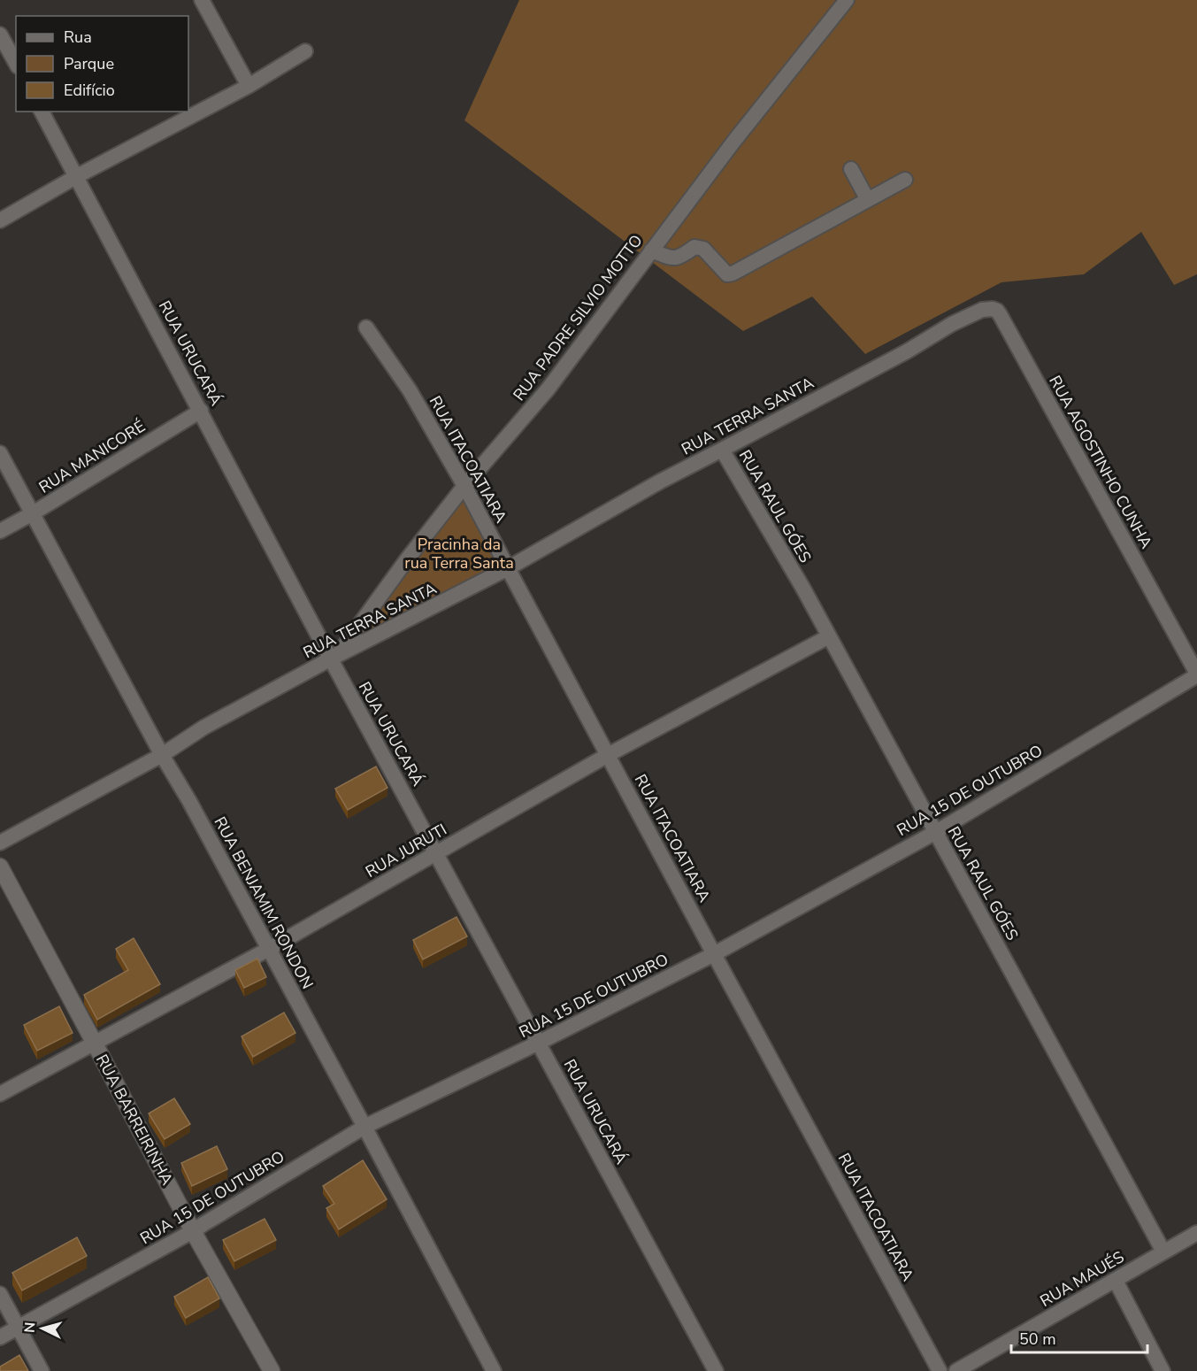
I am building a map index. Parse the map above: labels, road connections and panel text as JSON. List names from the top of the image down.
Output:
{
  "streets": {
    "street": [
      "RUA PADRE SILVIO MOTTO",
      "RUA URUCARÁ",
      "RUA TERRA SANTA",
      "RUA MANICORÉ",
      "RUA ITACOATIARA",
      "RUA AGOSTINHO CUNHA",
      "RUA RAUL GÓES",
      "RUA 15 DE OUTUBRO",
      "RUA JURUTI",
      "RUA BENJAMIM RONDON",
      "RUA BARREIRINHA",
      "RUA MAUÉS"
    ]
  },
  "crossings": [
    ["RUA PADRE SILVIO MOTTO", "RUA URUCARÁ"],
    ["RUA PADRE SILVIO MOTTO", "RUA TERRA SANTA"],
    ["RUA PADRE SILVIO MOTTO", "RUA ITACOATIARA"],
    ["RUA URUCARÁ", "RUA TERRA SANTA"],
    ["RUA URUCARÁ", "RUA MANICORÉ"],
    ["RUA URUCARÁ", "RUA 15 DE OUTUBRO"],
    ["RUA URUCARÁ", "RUA JURUTI"],
    ["RUA TERRA SANTA", "RUA ITACOATIARA"],
    ["RUA TERRA SANTA", "RUA AGOSTINHO CUNHA"],
    ["RUA TERRA SANTA", "RUA RAUL GÓES"],
    ["RUA TERRA SANTA", "RUA BENJAMIM RONDON"],
    ["RUA MANICORÉ", "RUA BENJAMIM RONDON"],
    ["RUA ITACOATIARA", "RUA 15 DE OUTUBRO"],
    ["RUA ITACOATIARA", "RUA JURUTI"],
    ["RUA AGOSTINHO CUNHA", "RUA 15 DE OUTUBRO"],
    ["RUA RAUL GÓES", "RUA 15 DE OUTUBRO"],
    ["RUA RAUL GÓES", "RUA JURUTI"],
    ["RUA RAUL GÓES", "RUA MAUÉS"],
    ["RUA 15 DE OUTUBRO", "RUA BENJAMIM RONDON"],
    ["RUA 15 DE OUTUBRO", "RUA BARREIRINHA"],
    ["RUA JURUTI", "RUA BENJAMIM RONDON"],
    ["RUA JURUTI", "RUA BARREIRINHA"]
  ],
  "parks": ["Pracinha da rua Terra Santa"],
  "legend": ["Rua", "Parque", "Edifício"],
  "scale_bar": "50 m",
  "north": "left"
}
